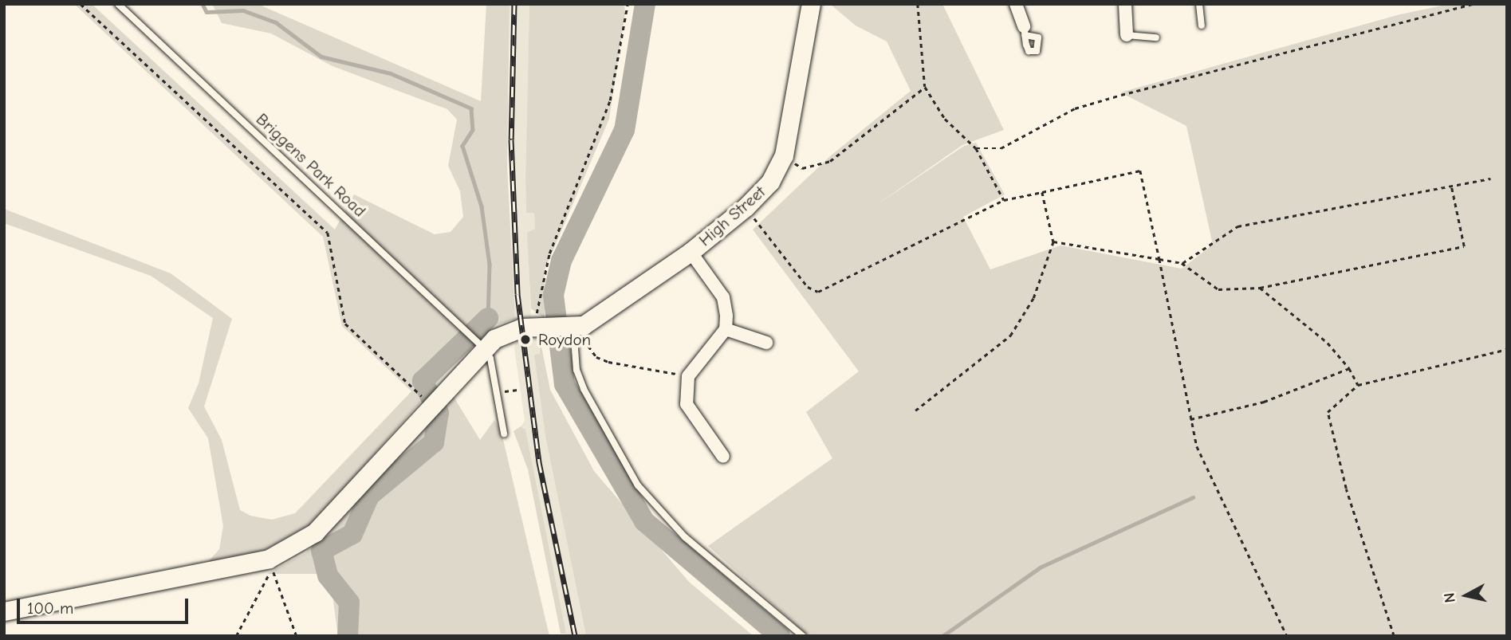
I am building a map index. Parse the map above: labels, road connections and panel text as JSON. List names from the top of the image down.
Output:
{
  "streets": {
    "main road": ["High Street"],
    "lane": ["Briggens Park Road"]
  },
  "places": ["Roydon"],
  "scale_bar": "100 m",
  "north": "left"
}
